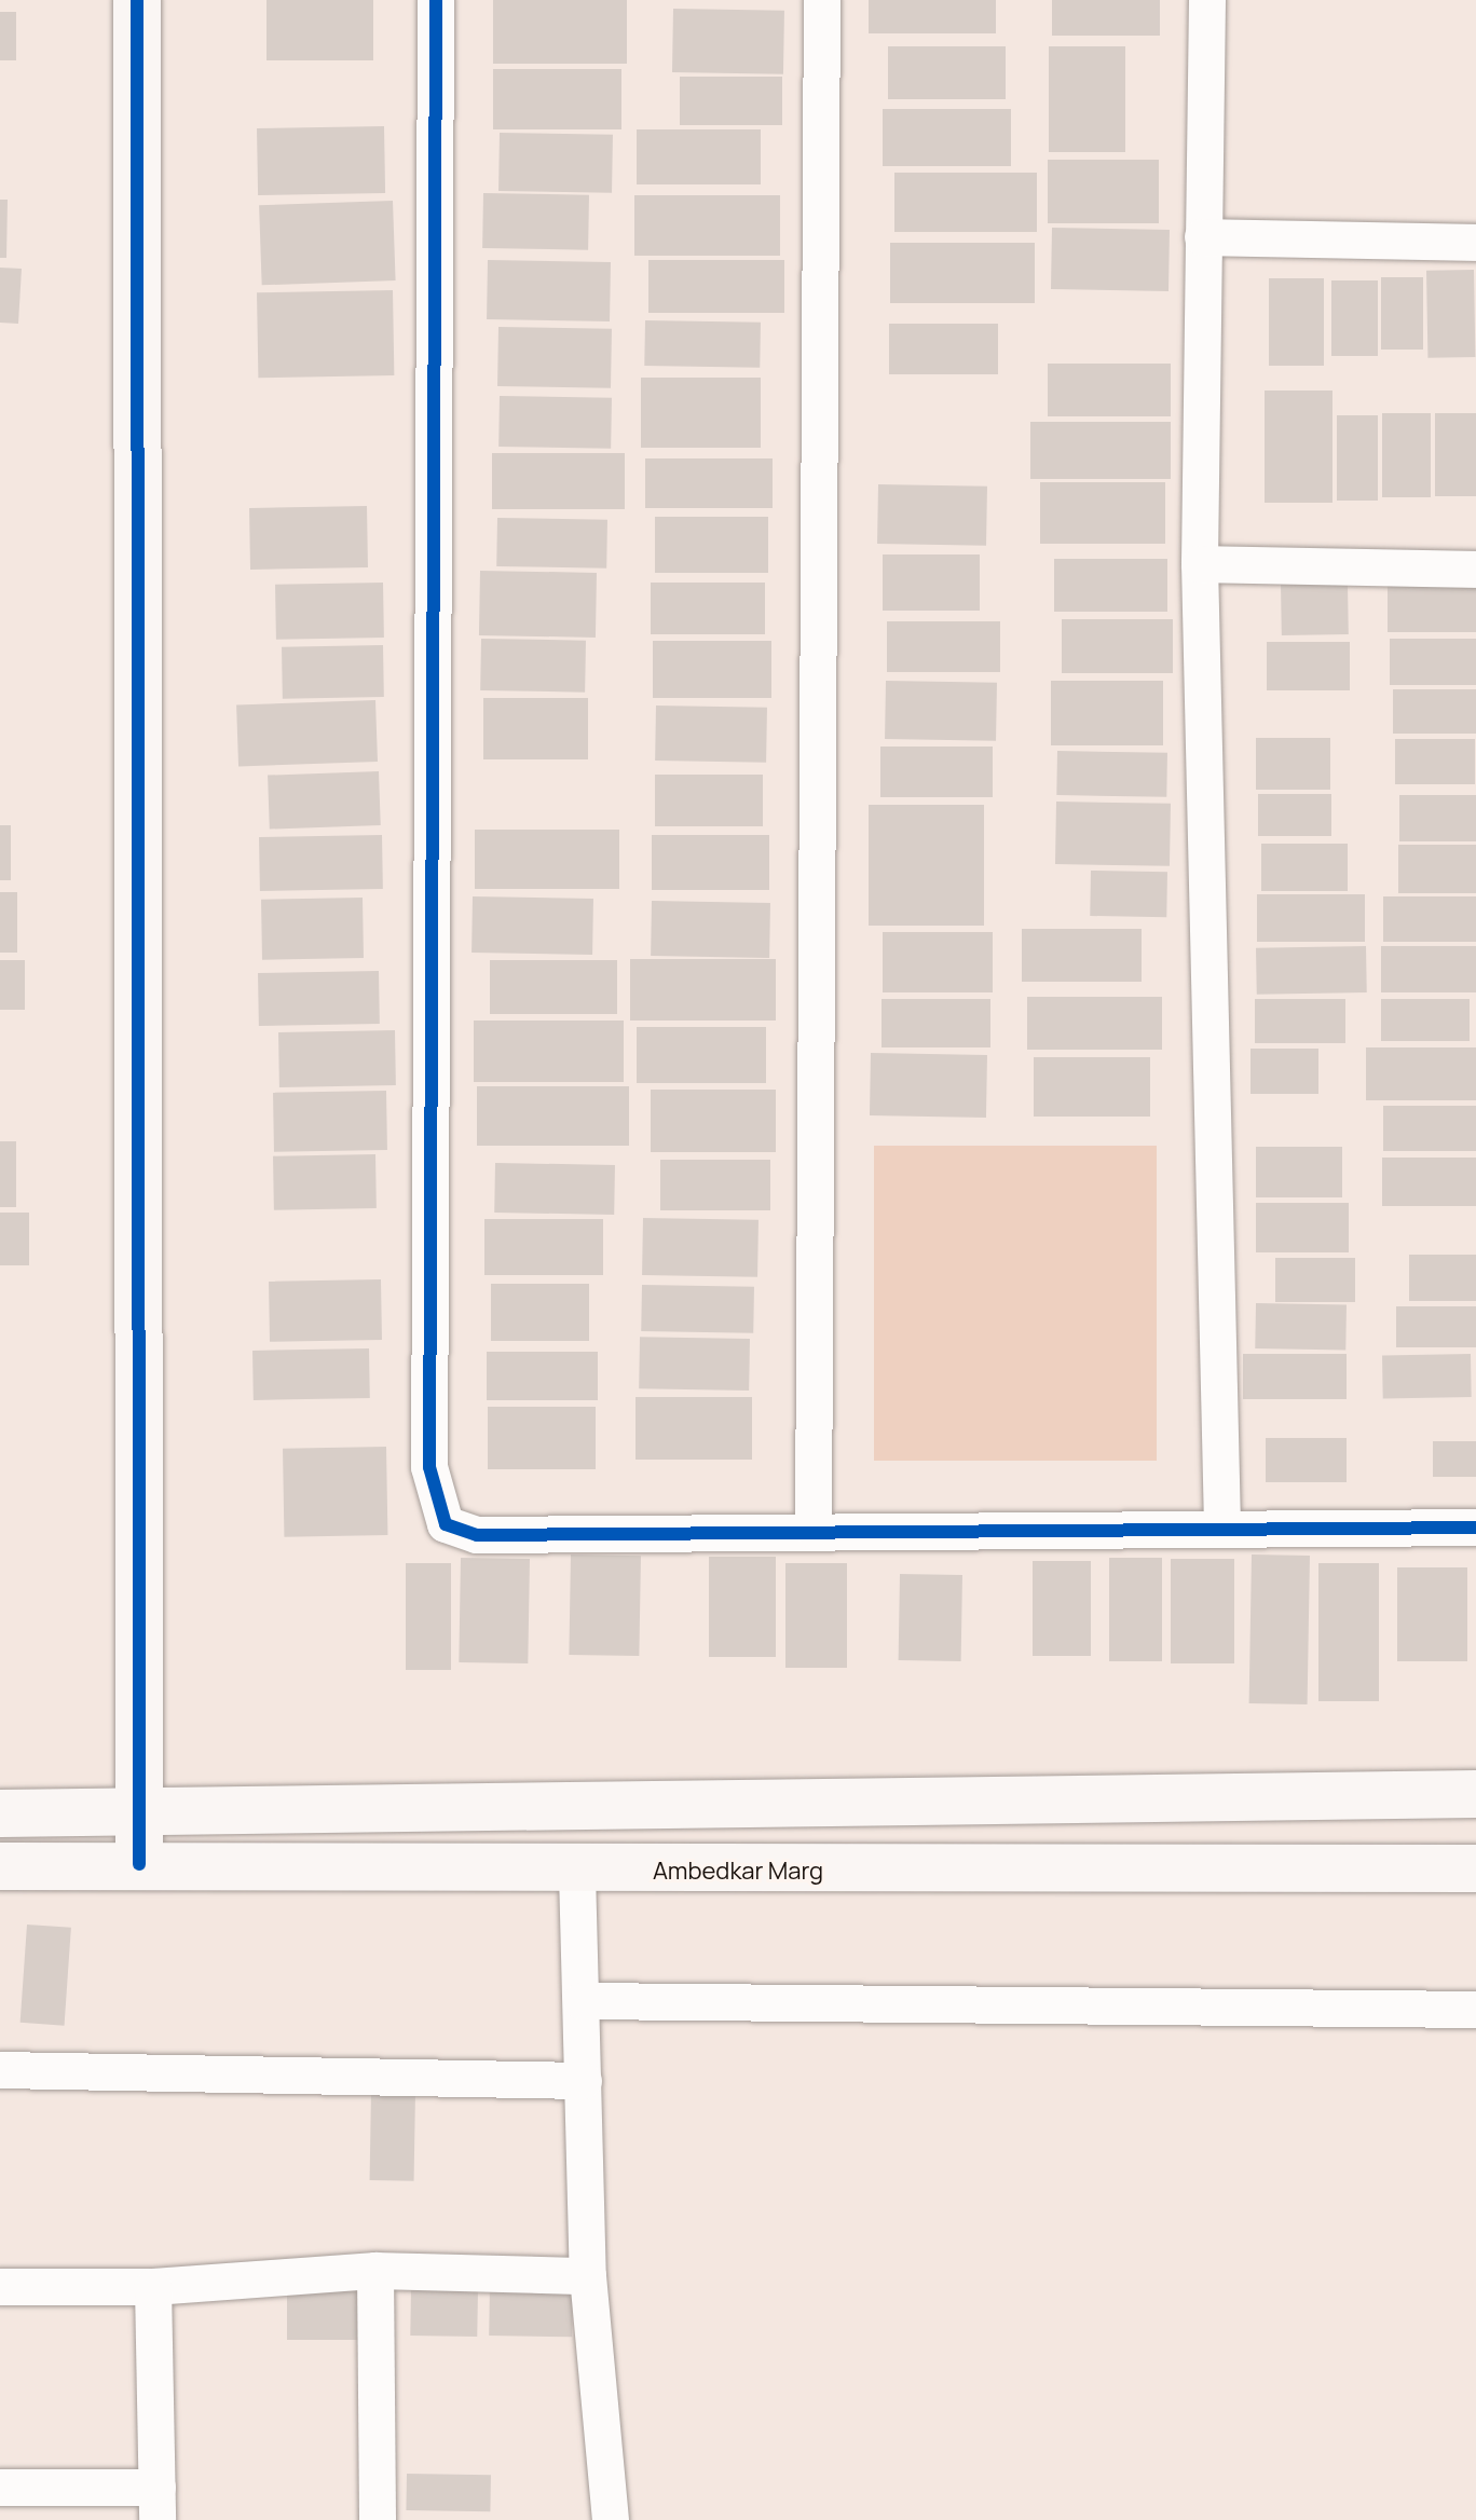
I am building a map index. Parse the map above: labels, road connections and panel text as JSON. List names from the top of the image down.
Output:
{
  "streets": {
    "street": ["Ambedkar Marg"]
  }
}
